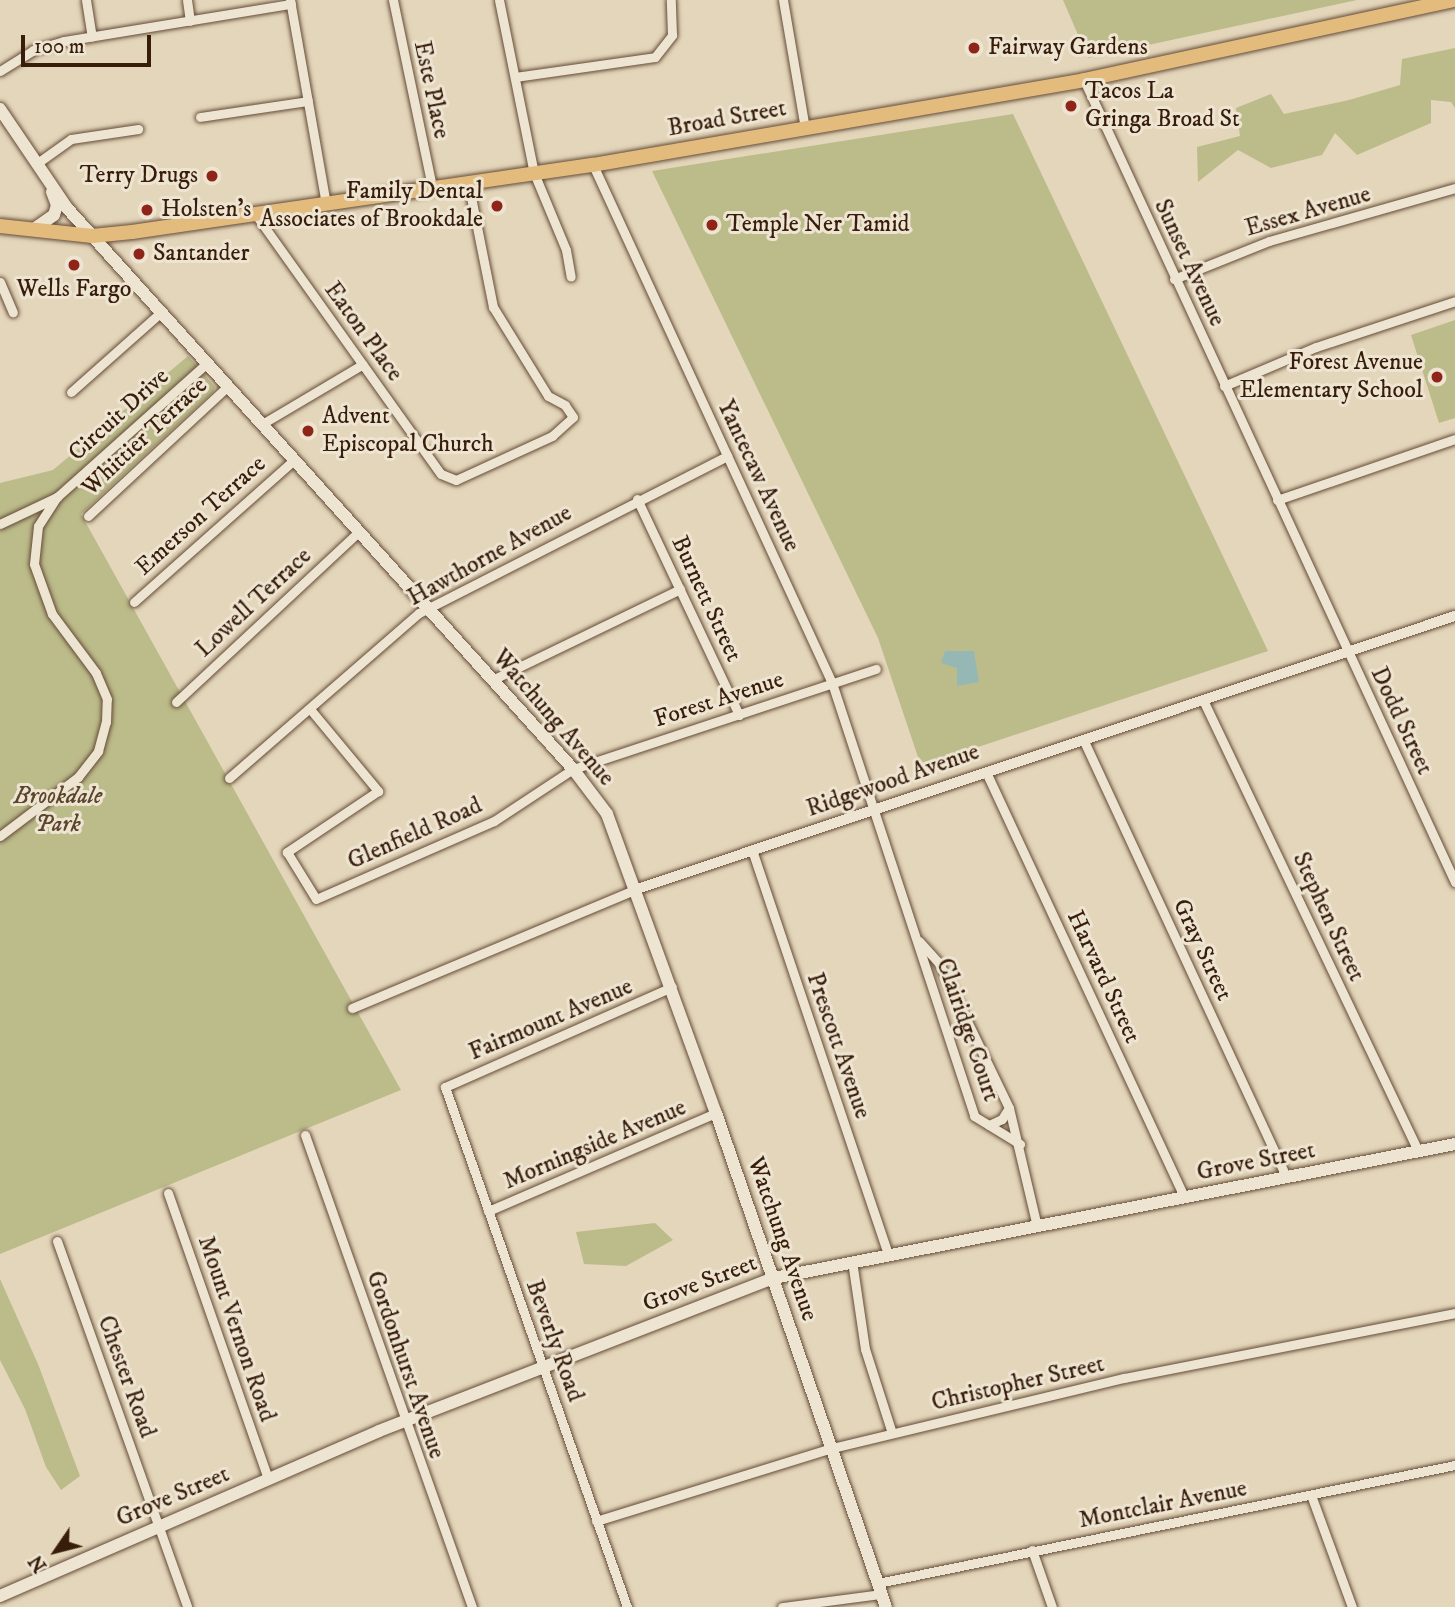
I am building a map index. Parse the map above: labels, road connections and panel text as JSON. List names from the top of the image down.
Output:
{
  "streets": {
    "main road": ["Broad Street", "Watchung Avenue", "Grove Street"],
    "street": [
      "Este Place",
      "Essex Avenue",
      "Sunset Avenue",
      "Eaton Place",
      "Circuit Drive",
      "Whittier Terrace",
      "Yantecaw Avenue",
      "Emerson Terrace",
      "Hawthorne Avenue",
      "Burnett Street",
      "Lowell Terrace",
      "Forest Avenue",
      "Dodd Street",
      "Ridgewood Avenue",
      "Glenfield Road",
      "Stephen Street",
      "Gray Street",
      "Harvard Street",
      "Fairmount Avenue",
      "Clairidge Court",
      "Prescott Avenue",
      "Morningside Avenue",
      "Mount Vernon Road",
      "Beverly Road",
      "Gordonhurst Avenue",
      "Chester Road",
      "Christopher Street",
      "Montclair Avenue"
    ]
  },
  "crossings": [
    ["Este Place", "Broad Street"],
    ["Broad Street", "Sunset Avenue"],
    ["Broad Street", "Eaton Place"],
    ["Broad Street", "Yantecaw Avenue"],
    ["Broad Street", "Watchung Avenue"],
    ["Essex Avenue", "Sunset Avenue"],
    ["Sunset Avenue", "Dodd Street"],
    ["Sunset Avenue", "Ridgewood Avenue"],
    ["Circuit Drive", "Watchung Avenue"],
    ["Whittier Terrace", "Watchung Avenue"],
    ["Yantecaw Avenue", "Hawthorne Avenue"],
    ["Yantecaw Avenue", "Forest Avenue"],
    ["Yantecaw Avenue", "Ridgewood Avenue"],
    ["Yantecaw Avenue", "Clairidge Court"],
    ["Emerson Terrace", "Watchung Avenue"],
    ["Hawthorne Avenue", "Burnett Street"],
    ["Hawthorne Avenue", "Watchung Avenue"],
    ["Hawthorne Avenue", "Glenfield Road"],
    ["Burnett Street", "Forest Avenue"],
    ["Lowell Terrace", "Watchung Avenue"],
    ["Forest Avenue", "Watchung Avenue"],
    ["Forest Avenue", "Glenfield Road"],
    ["Watchung Avenue", "Ridgewood Avenue"],
    ["Watchung Avenue", "Glenfield Road"],
    ["Watchung Avenue", "Fairmount Avenue"],
    ["Watchung Avenue", "Morningside Avenue"],
    ["Watchung Avenue", "Grove Street"],
    ["Watchung Avenue", "Christopher Street"],
    ["Watchung Avenue", "Montclair Avenue"],
    ["Dodd Street", "Ridgewood Avenue"],
    ["Ridgewood Avenue", "Stephen Street"],
    ["Ridgewood Avenue", "Gray Street"],
    ["Ridgewood Avenue", "Harvard Street"],
    ["Ridgewood Avenue", "Clairidge Court"],
    ["Ridgewood Avenue", "Prescott Avenue"],
    ["Stephen Street", "Grove Street"],
    ["Gray Street", "Grove Street"],
    ["Harvard Street", "Grove Street"],
    ["Fairmount Avenue", "Beverly Road"],
    ["Clairidge Court", "Grove Street"],
    ["Prescott Avenue", "Grove Street"],
    ["Morningside Avenue", "Beverly Road"],
    ["Grove Street", "Mount Vernon Road"],
    ["Grove Street", "Beverly Road"],
    ["Grove Street", "Gordonhurst Avenue"],
    ["Grove Street", "Chester Road"],
    ["Beverly Road", "Christopher Street"]
  ],
  "parks": ["Brookdale Park"],
  "places": [
    "Fairway Gardens",
    "Tacos La Gringa Broad St",
    "Terry Drugs",
    "Family Dental Associates of Brookdale",
    "Holsten's",
    "Temple Ner Tamid",
    "Santander",
    "Wells Fargo",
    "Forest Avenue Elementary School",
    "Advent Episcopal Church"
  ],
  "scale_bar": "100 m",
  "north": "bottom left"
}
